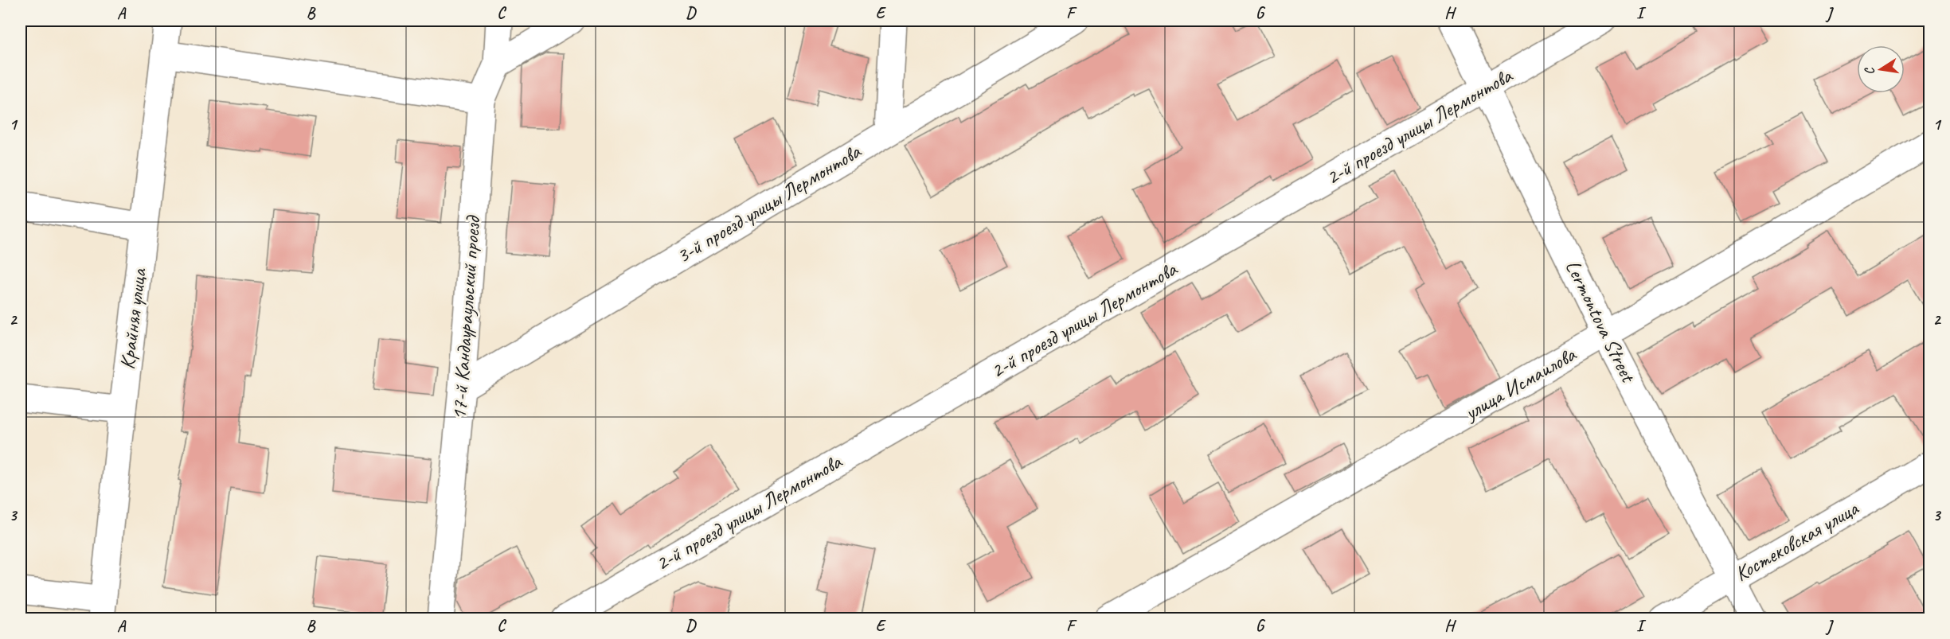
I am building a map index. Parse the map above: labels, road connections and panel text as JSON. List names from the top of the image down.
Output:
{
  "streets": {
    "street": [
      "2-й проезд улицы Лермонтова",
      "3-й проезд улицы Лермонтова",
      "17-й Кандаураульский проезд",
      "Крайняя улица",
      "Lermontova Street",
      "улица Исмаилова",
      "Костековская улица"
    ]
  },
  "crossings": [
    ["2-й проезд улицы Лермонтова", "Lermontova Street"],
    ["3-й проезд улицы Лермонтова", "17-й Кандаураульский проезд"],
    ["Lermontova Street", "улица Исмаилова"],
    ["Lermontova Street", "Костековская улица"]
  ],
  "north": "left",
  "grid": {
    "columns": [
      "A",
      "B",
      "C",
      "D",
      "E",
      "F",
      "G",
      "H",
      "I",
      "J"
    ],
    "rows": ["1", "2", "3"]
  }
}
